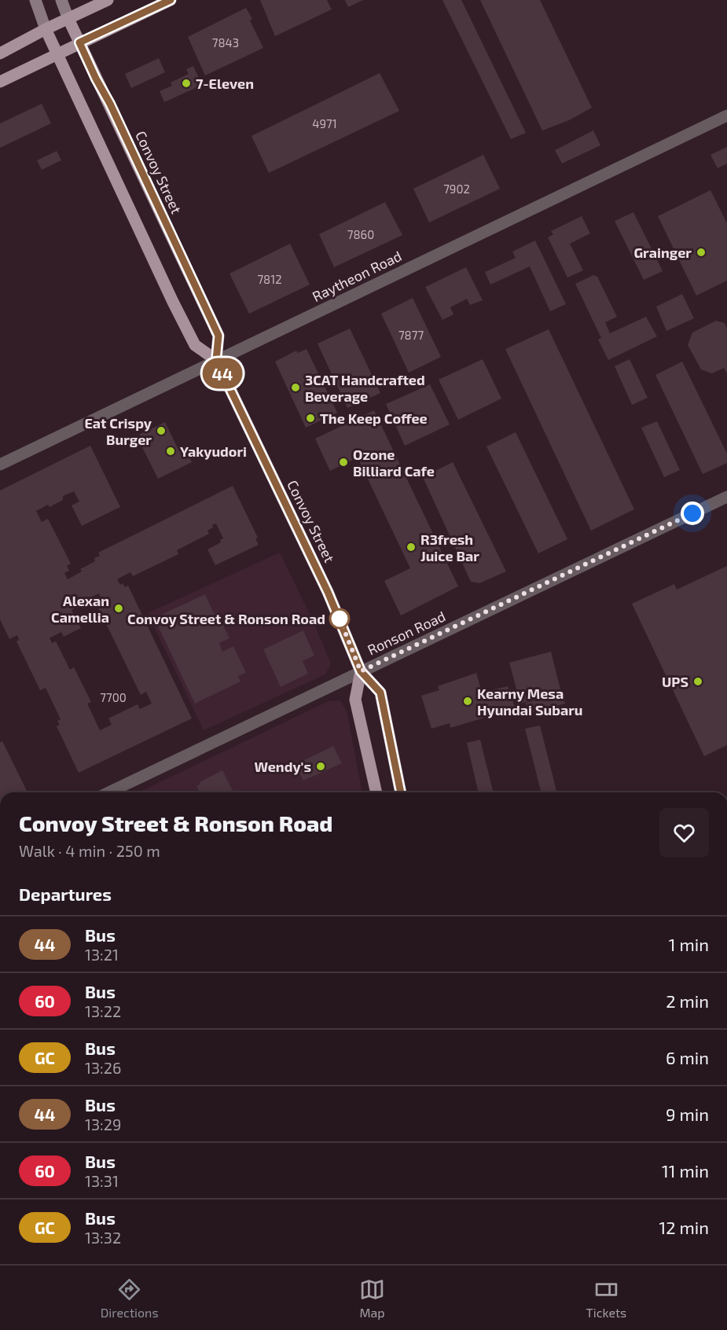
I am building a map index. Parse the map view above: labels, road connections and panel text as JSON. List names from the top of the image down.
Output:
{
  "streets": {
    "main road": ["Convoy Street"],
    "street": ["Raytheon Road", "Ronson Road"]
  },
  "crossings": [
    ["Convoy Street", "Raytheon Road"],
    ["Convoy Street", "Ronson Road"]
  ],
  "places": [
    "7-Eleven",
    "Grainger",
    "3CAT Handcrafted Beverage",
    "The Keep Coffee",
    "Eat Crispy Burger",
    "Yakyudori",
    "Ozone Billiard Cafe",
    "R3fresh Juice Bar",
    "Alexan Camellia",
    "Convoy Street & Ronson Road",
    "UPS",
    "Kearny Mesa Hyundai Subaru",
    "Wendy's"
  ],
  "lines": ["bus line 44"],
  "house_numbers": [
    "7843",
    "4971",
    "7902",
    "7860",
    "7812",
    "7877",
    "7700"
  ],
  "page": {
    "on_map": "44",
    "heading": [
      ["Convoy Street & Ronson Road", "Walk · 4 min · 250 m"],
      "Departures"
    ],
    "list": [
      {
        "mark": "44",
        "name": "Bus",
        "note": "13:21",
        "value": "1 min"
      },
      {
        "mark": "60",
        "name": "Bus",
        "note": "13:22",
        "value": "2 min"
      },
      {
        "mark": "GC",
        "name": "Bus",
        "note": "13:26",
        "value": "6 min"
      },
      {
        "mark": "44",
        "name": "Bus",
        "note": "13:29",
        "value": "9 min"
      },
      {
        "mark": "60",
        "name": "Bus",
        "note": "13:31",
        "value": "11 min"
      },
      {
        "mark": "GC",
        "name": "Bus",
        "note": "13:32",
        "value": "12 min"
      }
    ],
    "tabs": ["Directions", "Map", "Tickets"]
  }
}
